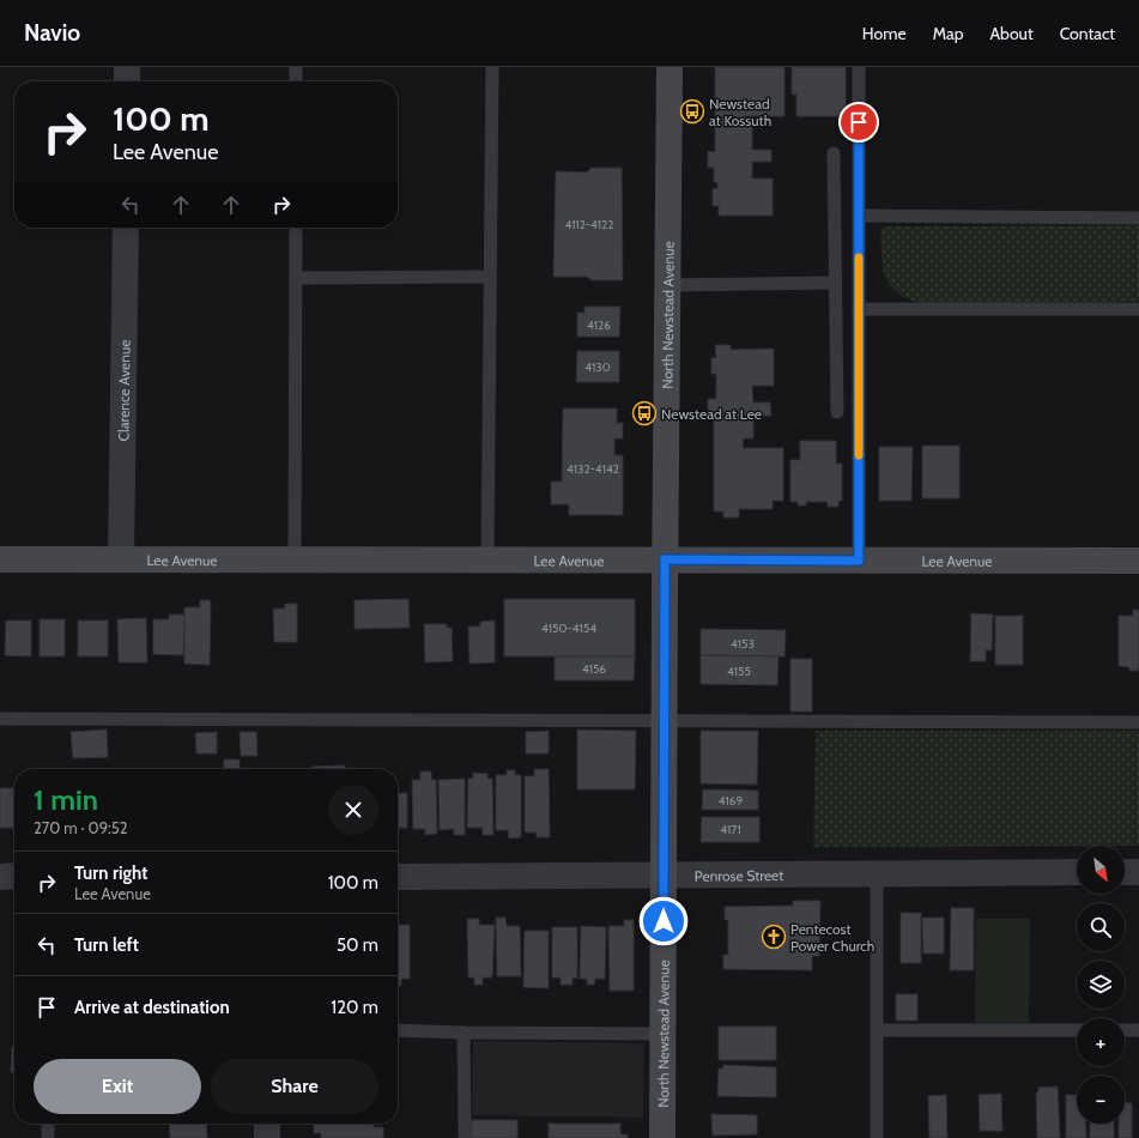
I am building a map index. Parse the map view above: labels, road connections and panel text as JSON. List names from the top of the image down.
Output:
{
  "streets": {
    "street": [
      "North Newstead Avenue",
      "Clarence Avenue",
      "Lee Avenue",
      "Penrose Street"
    ]
  },
  "crossings": [
    ["North Newstead Avenue", "Lee Avenue"],
    ["North Newstead Avenue", "Penrose Street"],
    ["Clarence Avenue", "Lee Avenue"]
  ],
  "places": {
    "bus stop": ["Newstead at Kossuth", "Newstead at Lee"],
    "church": ["Pentecost Power Church"]
  },
  "house_numbers": [
    "4112-4122",
    "4126",
    "4130",
    "4132-4142",
    "4150-4154",
    "4153",
    "4156",
    "4155",
    "4169",
    "4171"
  ],
  "north": "bottom right",
  "page": {
    "header": "Navio",
    "nav": [
      "Home",
      "Map",
      "About",
      "Contact"
    ],
    "turn": ["100 m", "Lee Avenue"],
    "heading": ["1 min", "270 m · 09:52"],
    "map_buttons": ["+", "−"],
    "list": [
      {
        "name": "Turn right",
        "note": "Lee Avenue",
        "value": "100 m"
      },
      {
        "name": "Turn left",
        "value": "50 m"
      },
      {
        "name": "Arrive at destination",
        "value": "120 m"
      }
    ],
    "buttons": ["Exit", "Share"]
  }
}
